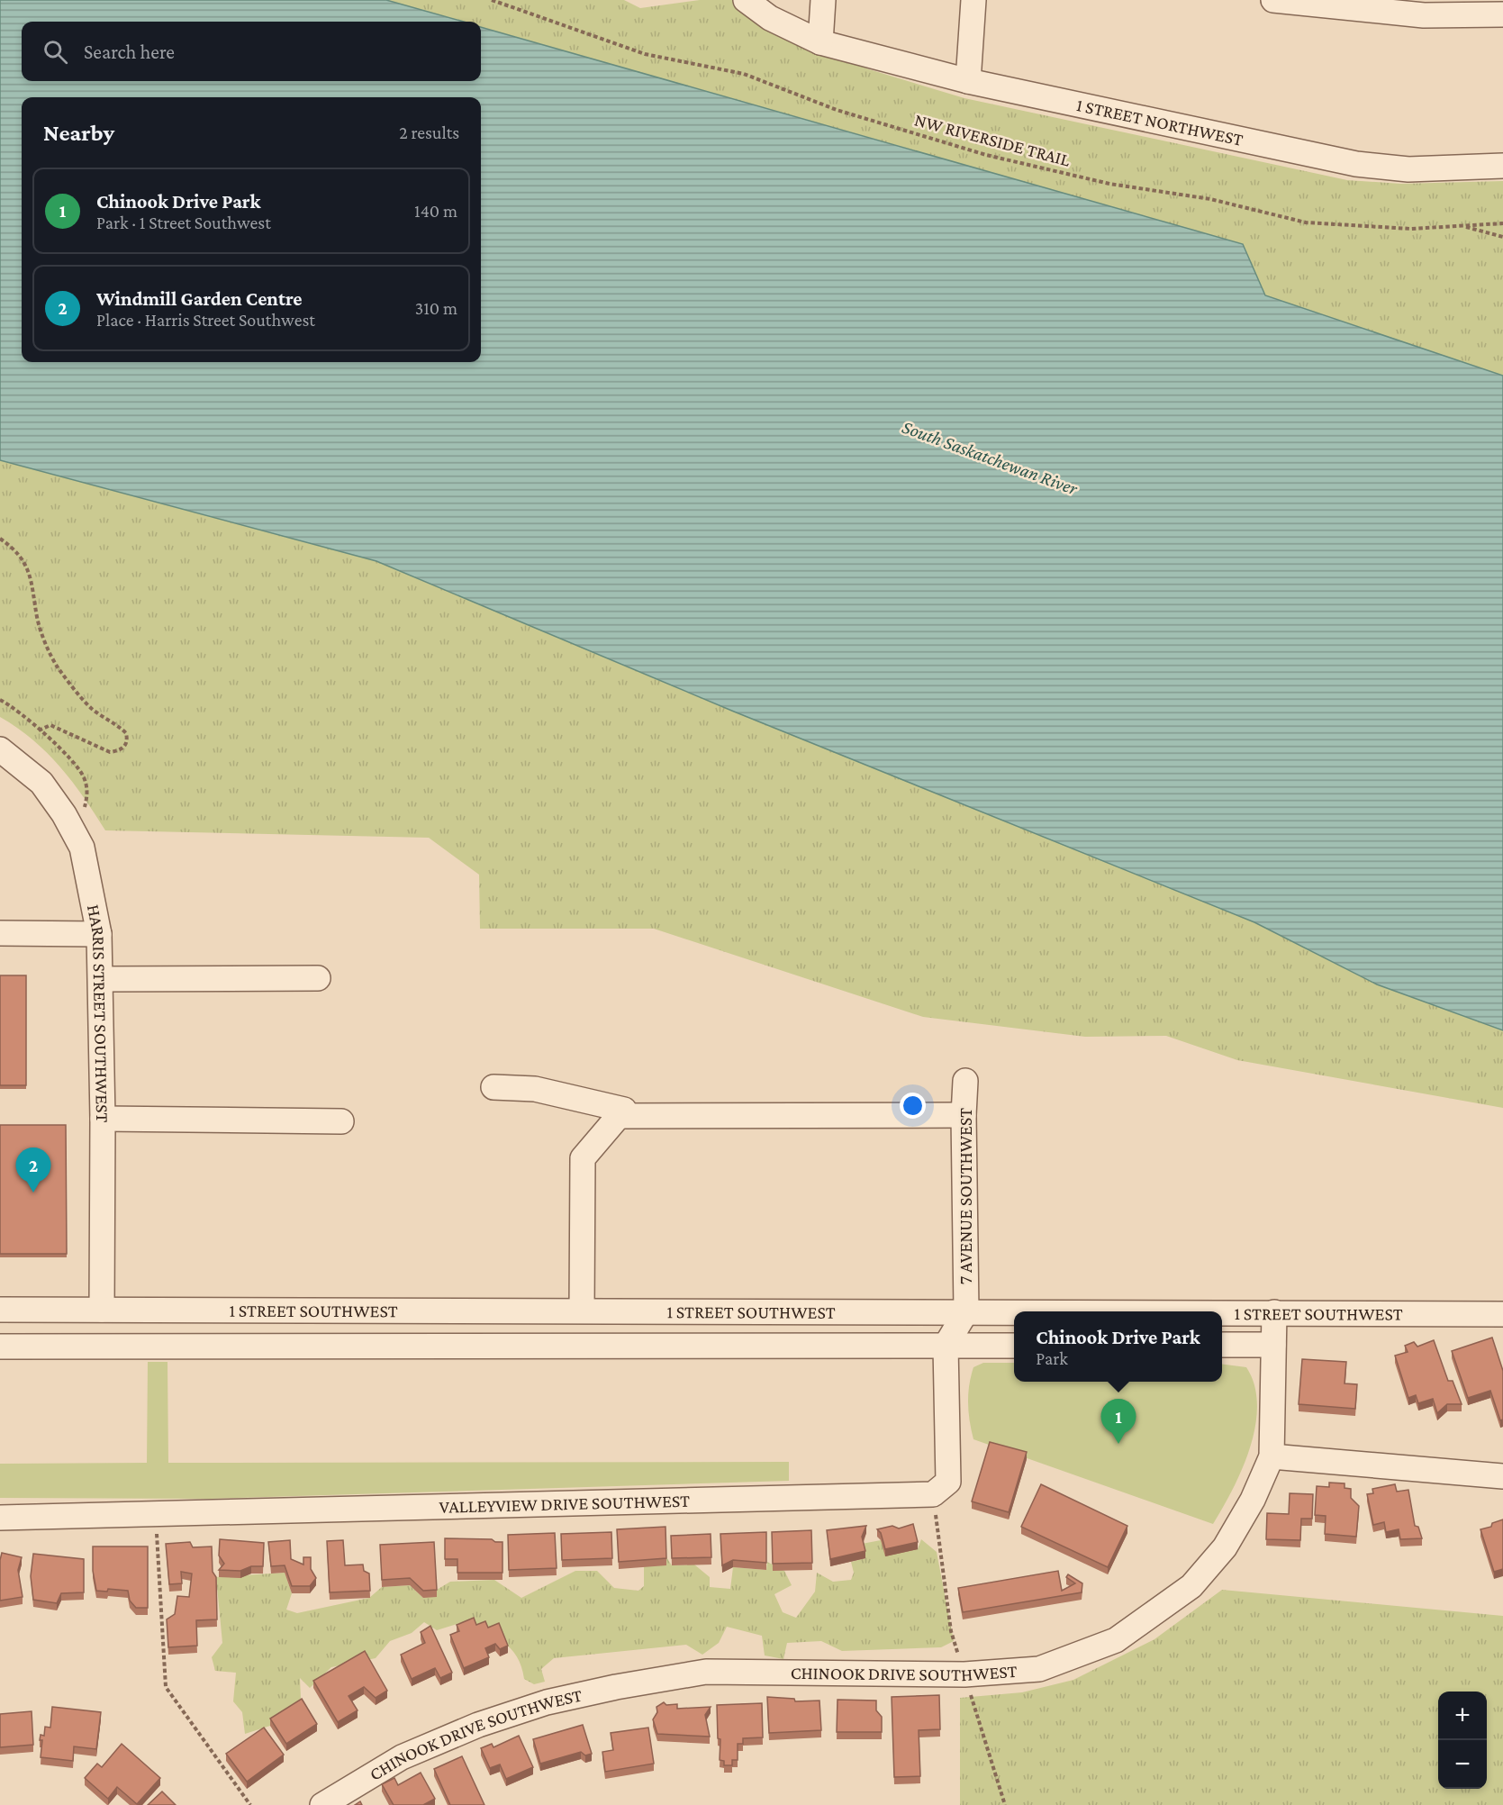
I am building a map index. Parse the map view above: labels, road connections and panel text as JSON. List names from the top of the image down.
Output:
{
  "streets": {
    "street": [
      "1 STREET NORTHWEST",
      "HARRIS STREET SOUTHWEST",
      "7 AVENUE SOUTHWEST",
      "1 STREET SOUTHWEST",
      "VALLEYVIEW DRIVE SOUTHWEST",
      "CHINOOK DRIVE SOUTHWEST"
    ],
    "path": ["NW RIVERSIDE TRAIL"]
  },
  "crossings": [
    ["HARRIS STREET SOUTHWEST", "1 STREET SOUTHWEST"],
    ["7 AVENUE SOUTHWEST", "1 STREET SOUTHWEST"],
    ["1 STREET SOUTHWEST", "VALLEYVIEW DRIVE SOUTHWEST"],
    ["1 STREET SOUTHWEST", "CHINOOK DRIVE SOUTHWEST"]
  ],
  "water": ["South Saskatchewan River"],
  "page": {
    "search": "Search here",
    "heading": ["Nearby", "2 results"],
    "list": [
      {
        "mark": "1",
        "name": "Chinook Drive Park",
        "note": "Park · 1 Street Southwest",
        "value": "140 m"
      },
      {
        "mark": "2",
        "name": "Windmill Garden Centre",
        "note": "Place · Harris Street Southwest",
        "value": "310 m"
      }
    ],
    "pins": ["2", "1"],
    "popup": ["Chinook Drive Park", "Park"],
    "map_buttons": ["+", "−"]
  }
}
